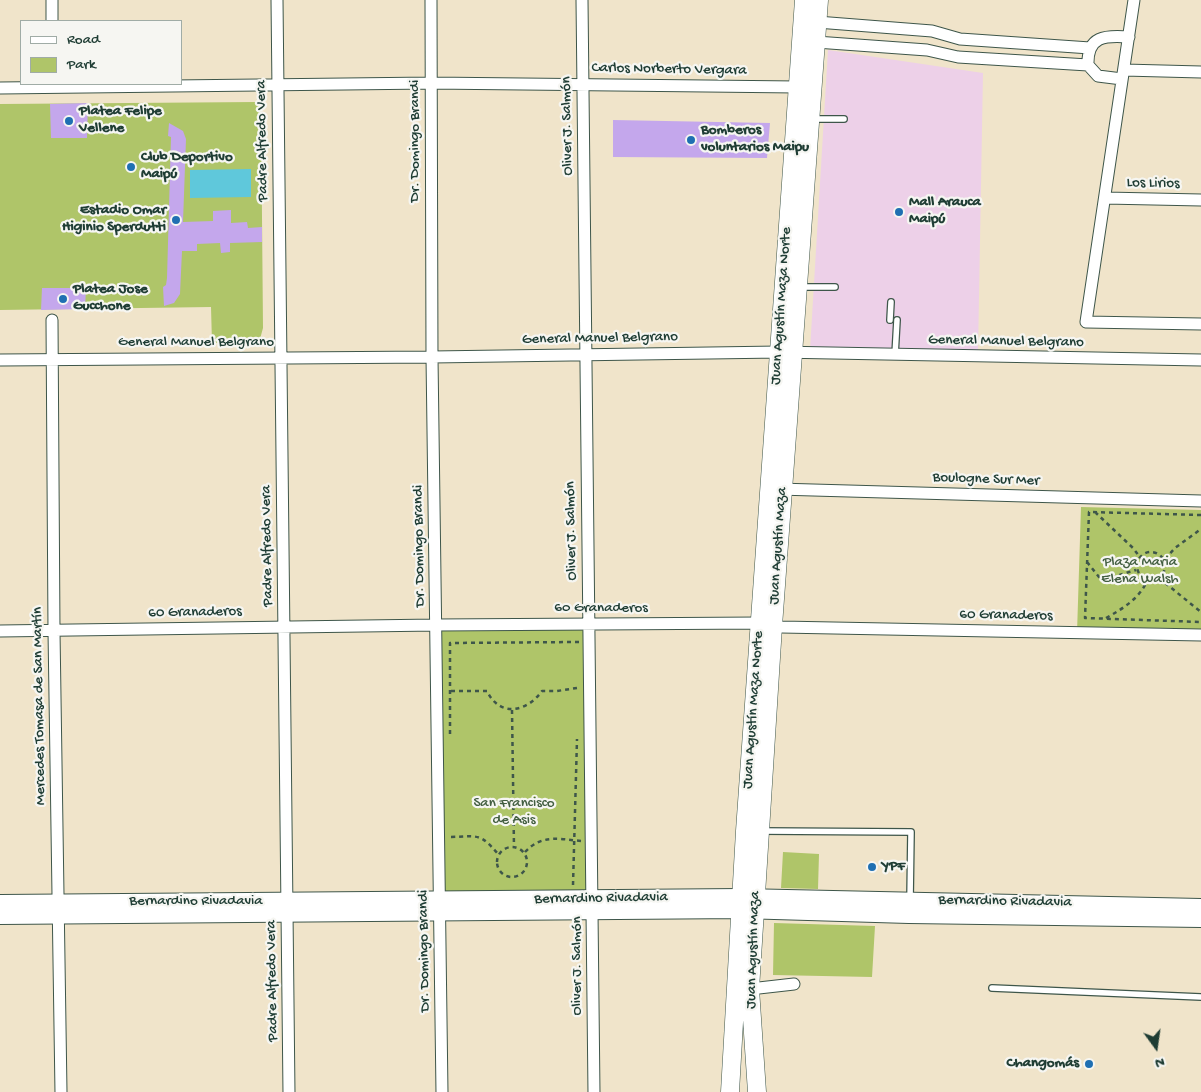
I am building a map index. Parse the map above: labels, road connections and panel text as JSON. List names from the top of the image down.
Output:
{
  "streets": {
    "main road": ["Juan Agustín Maza Norte", "Juan Agustín Maza"],
    "street": [
      "Carlos Norberto Vergara",
      "Oliver J. Salmón",
      "Padre Alfredo Vera",
      "Dr. Domingo Brandi",
      "Los Lirios",
      "General Manuel Belgrano",
      "Boulogne Sur Mer",
      "60 Granaderos",
      "Mercedes Tomasa de San Martín",
      "Bernardino Rivadavia"
    ]
  },
  "crossings": [
    ["Carlos Norberto Vergara", "Oliver J. Salmón"],
    ["Carlos Norberto Vergara", "Padre Alfredo Vera"],
    ["Carlos Norberto Vergara", "Dr. Domingo Brandi"],
    ["Carlos Norberto Vergara", "Juan Agustín Maza Norte"],
    ["Oliver J. Salmón", "General Manuel Belgrano"],
    ["Oliver J. Salmón", "60 Granaderos"],
    ["Oliver J. Salmón", "Bernardino Rivadavia"],
    ["Padre Alfredo Vera", "General Manuel Belgrano"],
    ["Padre Alfredo Vera", "60 Granaderos"],
    ["Padre Alfredo Vera", "Bernardino Rivadavia"],
    ["Dr. Domingo Brandi", "General Manuel Belgrano"],
    ["Dr. Domingo Brandi", "60 Granaderos"],
    ["Dr. Domingo Brandi", "Bernardino Rivadavia"],
    ["Juan Agustín Maza Norte", "General Manuel Belgrano"],
    ["Juan Agustín Maza Norte", "Boulogne Sur Mer"],
    ["Juan Agustín Maza Norte", "Juan Agustín Maza"],
    ["Juan Agustín Maza Norte", "60 Granaderos"],
    ["Juan Agustín Maza Norte", "Bernardino Rivadavia"],
    ["General Manuel Belgrano", "Mercedes Tomasa de San Martín"],
    ["Juan Agustín Maza", "60 Granaderos"],
    ["Juan Agustín Maza", "Bernardino Rivadavia"],
    ["60 Granaderos", "Mercedes Tomasa de San Martín"],
    ["Mercedes Tomasa de San Martín", "Bernardino Rivadavia"]
  ],
  "parks": ["Plaza Maria Elena Walsh", "San Francisco de Asis"],
  "places": [
    "Platea Felipe Vellene",
    "Bomberos voluntarios Maipu",
    "Club Deportivo Maipú",
    "Mall Arauca Maipú",
    "Estadio Omar Higinio Sperdutti",
    "Platea Jose Gucchone",
    "YPF",
    "Changomás"
  ],
  "legend": ["Road", "Park"],
  "north": "bottom"
}
